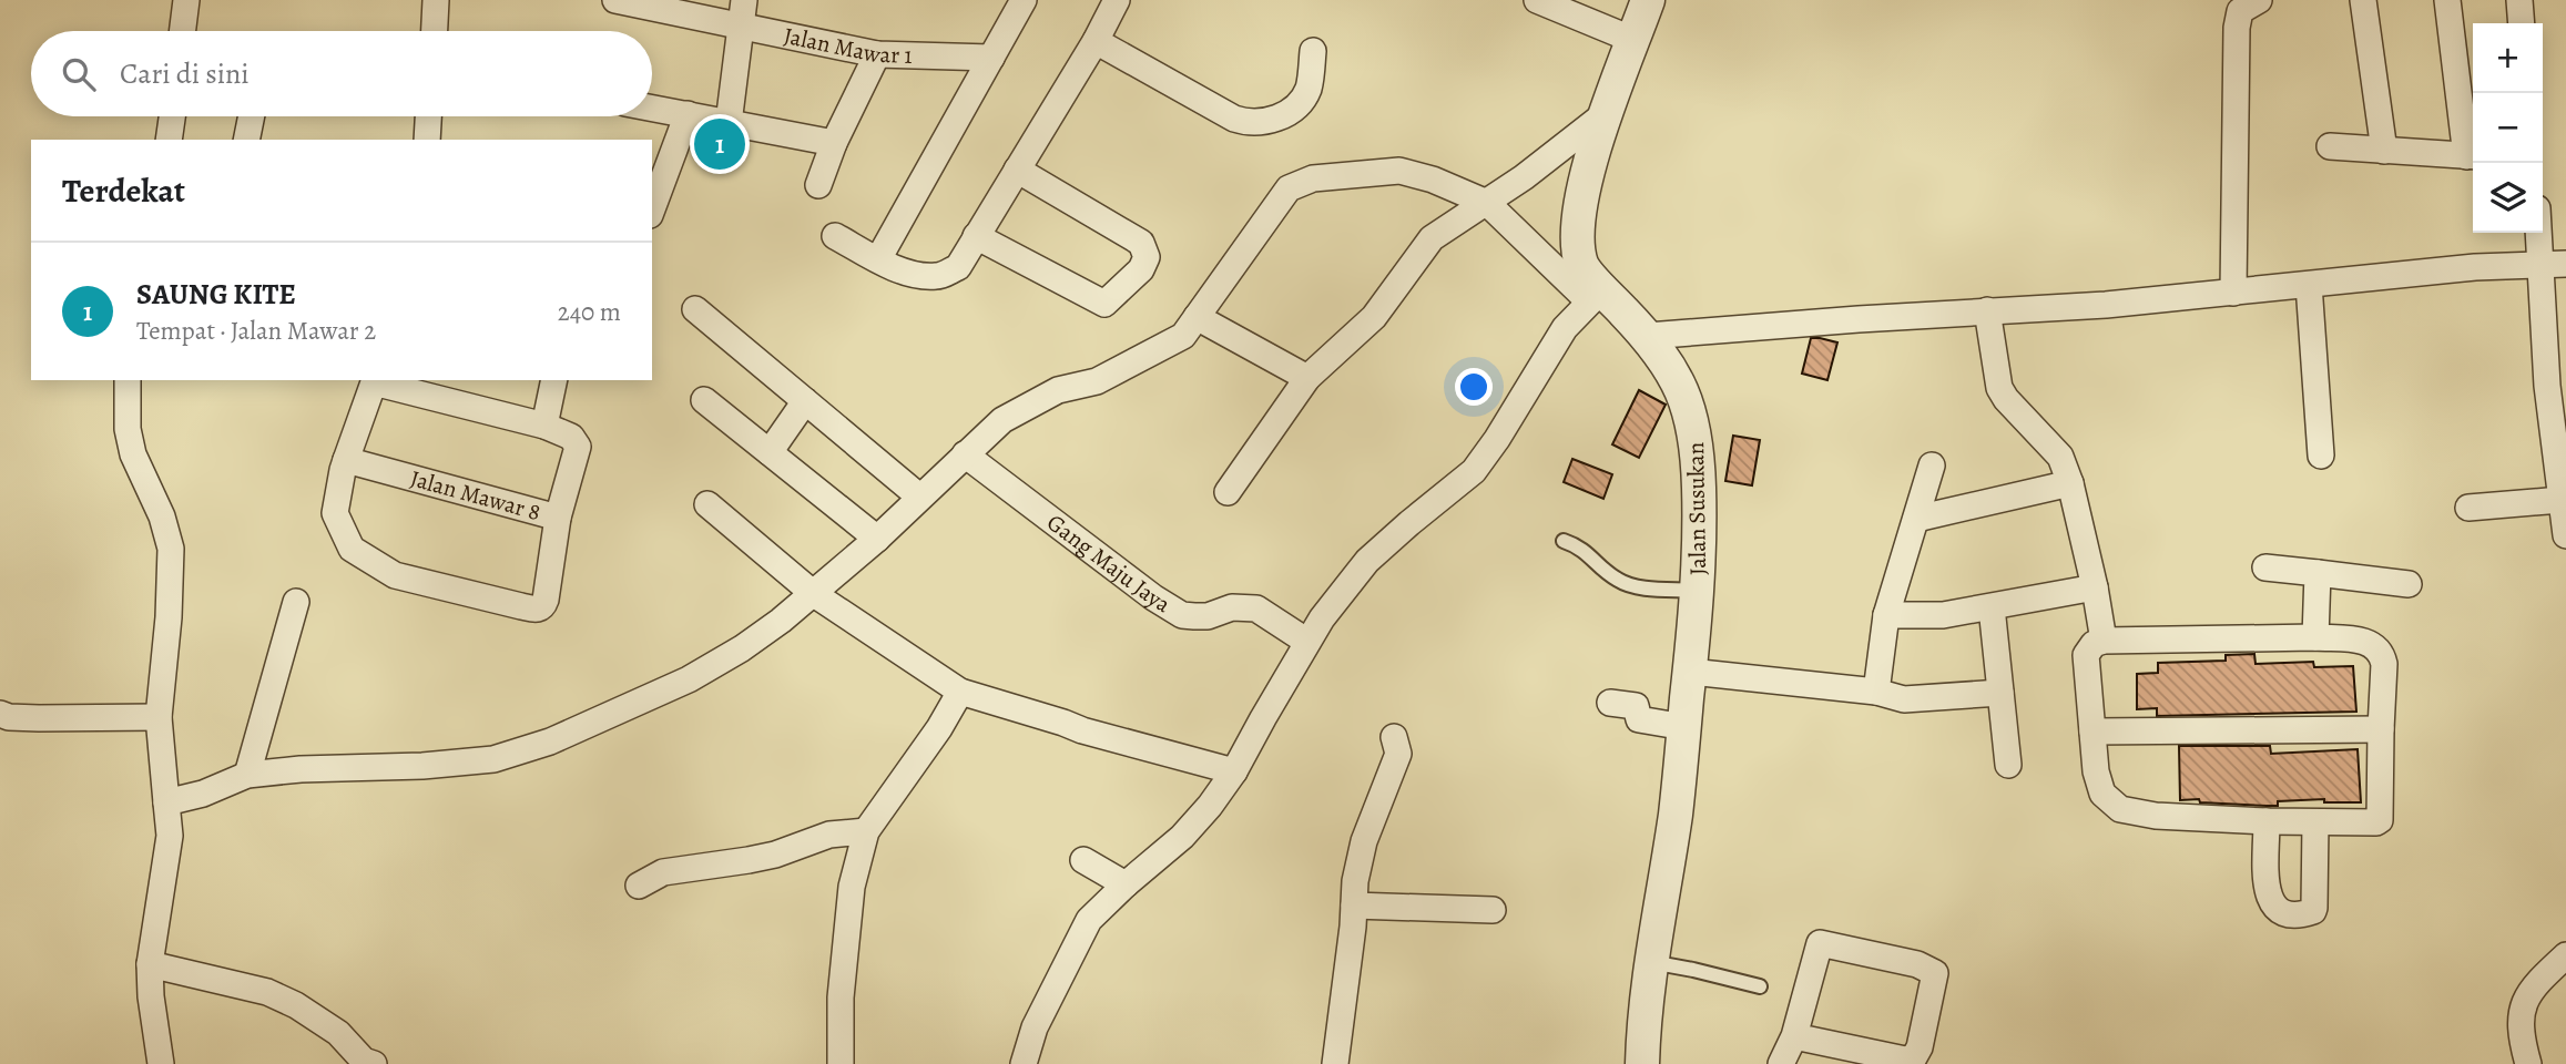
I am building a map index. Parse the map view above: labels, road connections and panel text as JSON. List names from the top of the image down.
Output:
{
  "streets": {
    "street": [
      "Jalan Mawar 1",
      "Jalan Mawar 8",
      "Jalan Susukan",
      "Gang Maju Jaya"
    ]
  },
  "page": {
    "map_buttons": ["+", "−"],
    "search": "Cari di sini",
    "pins": "1",
    "heading": "Terdekat",
    "list": [
      {
        "mark": "1",
        "name": "SAUNG KITE",
        "note": "Tempat · Jalan Mawar 2",
        "value": "240 m"
      }
    ]
  }
}
